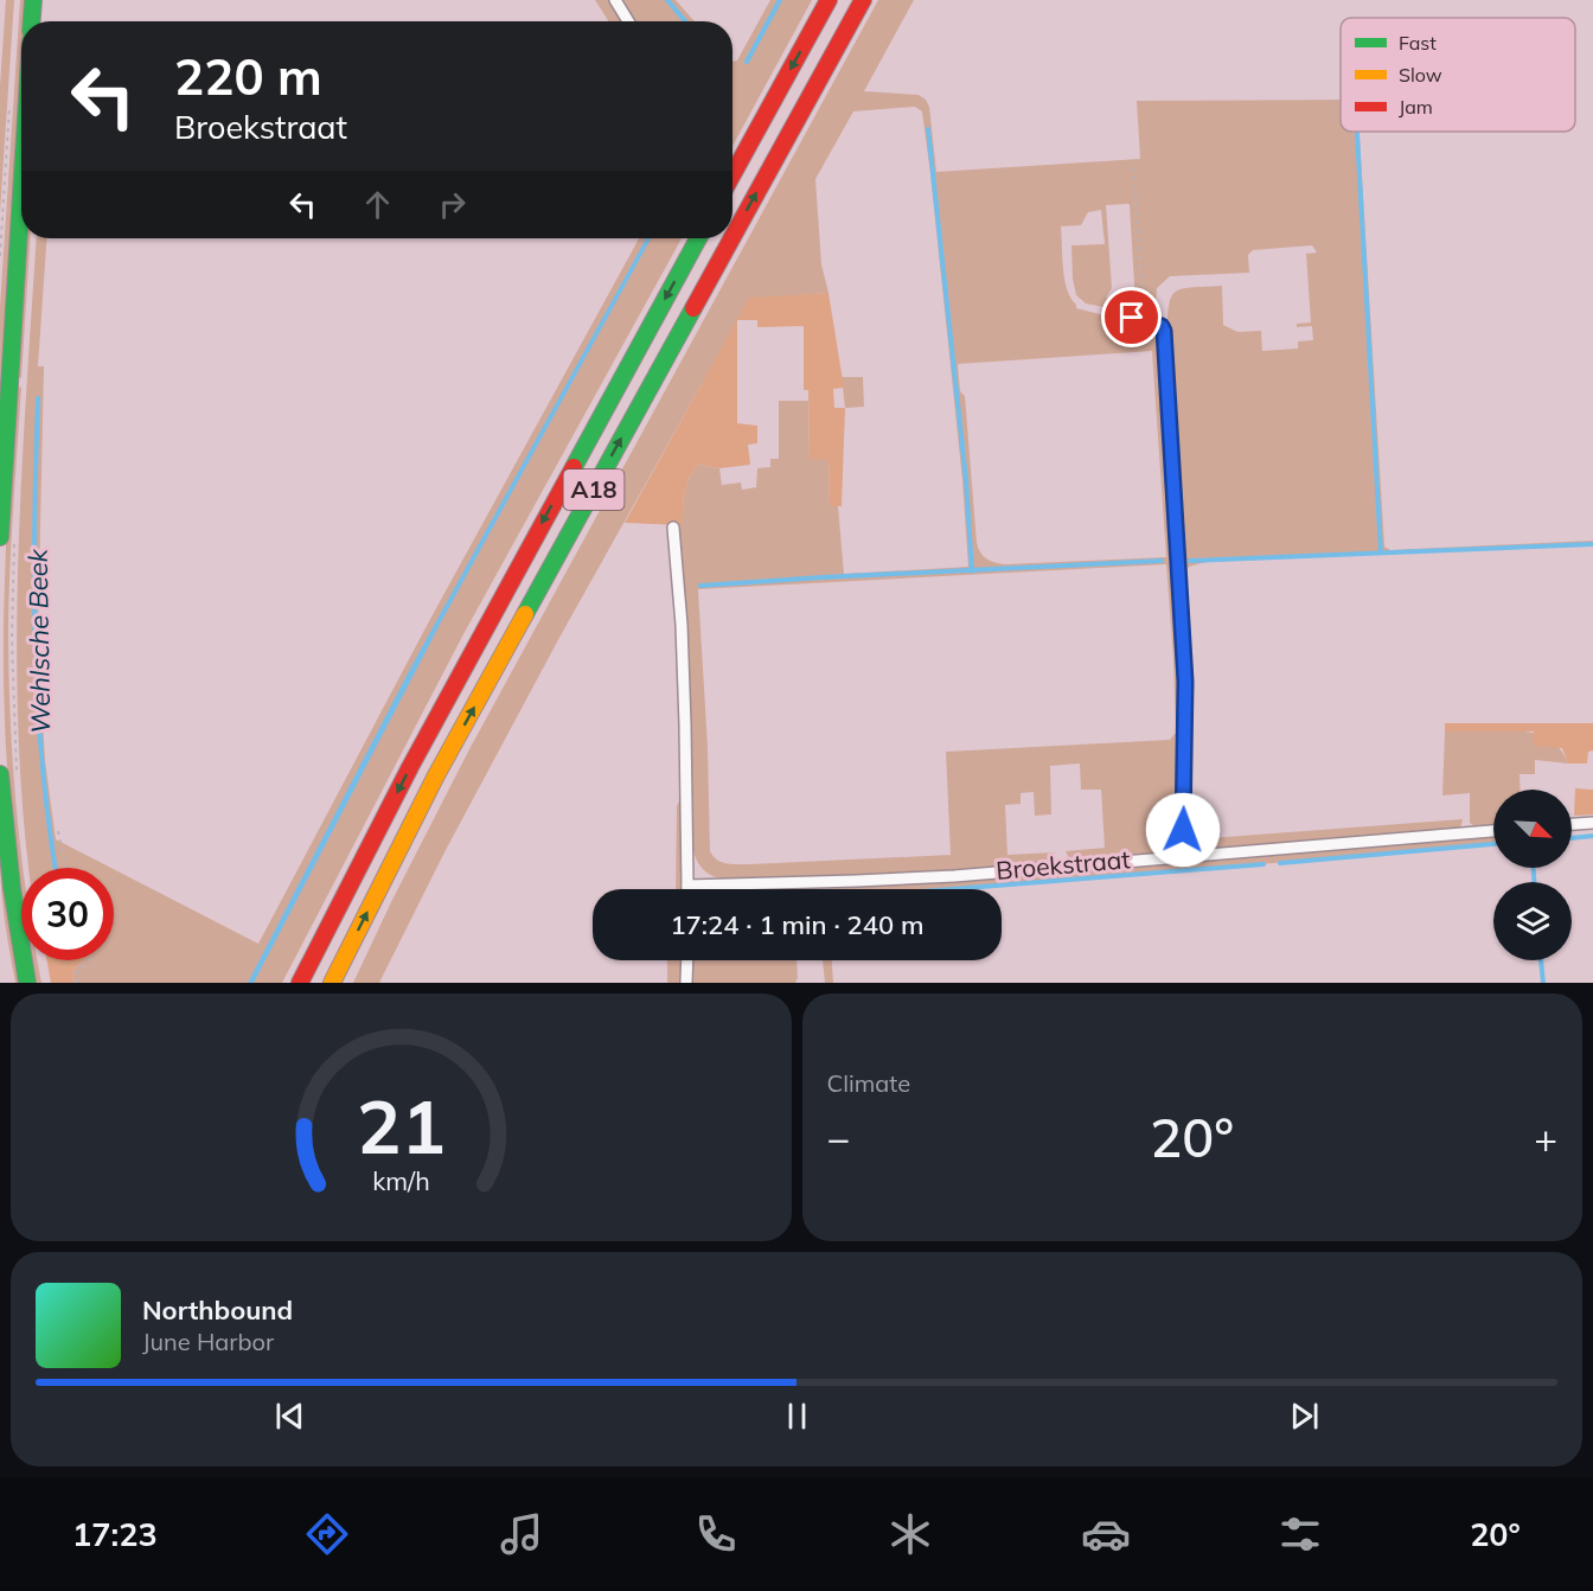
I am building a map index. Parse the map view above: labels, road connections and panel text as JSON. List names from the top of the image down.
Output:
{
  "streets": {
    "main road": ["A18"],
    "street": ["Broekstraat"]
  },
  "water": ["Wehlsche Beek"],
  "legend": ["Fast", "Slow", "Jam"],
  "north": "bottom right",
  "page": {
    "turn": ["220 m", "Broekstraat"],
    "limit": "30",
    "trip": "17:24 · 1 min · 240 m",
    "tile": "Climate",
    "heat": ["−", "20°", "+"],
    "song": ["Northbound", "June Harbor"],
    "tabs": ["17:23", "20°"],
    "gauge": ["21", "km/h"]
  }
}
